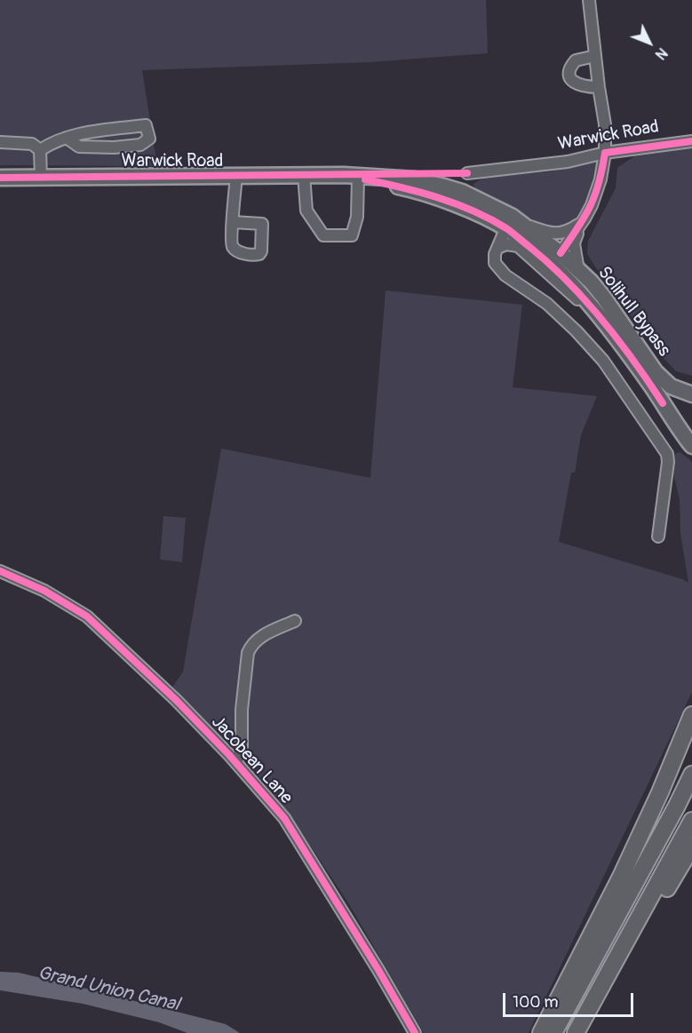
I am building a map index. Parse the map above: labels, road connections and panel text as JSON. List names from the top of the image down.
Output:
{
  "streets": {
    "main road": ["Warwick Road", "Solihull Bypass"],
    "street": ["Jacobean Lane"]
  },
  "crossings": [
    ["Warwick Road", "Solihull Bypass"]
  ],
  "water": ["Grand Union Canal"],
  "scale_bar": "100 m",
  "north": "bottom right"
}
